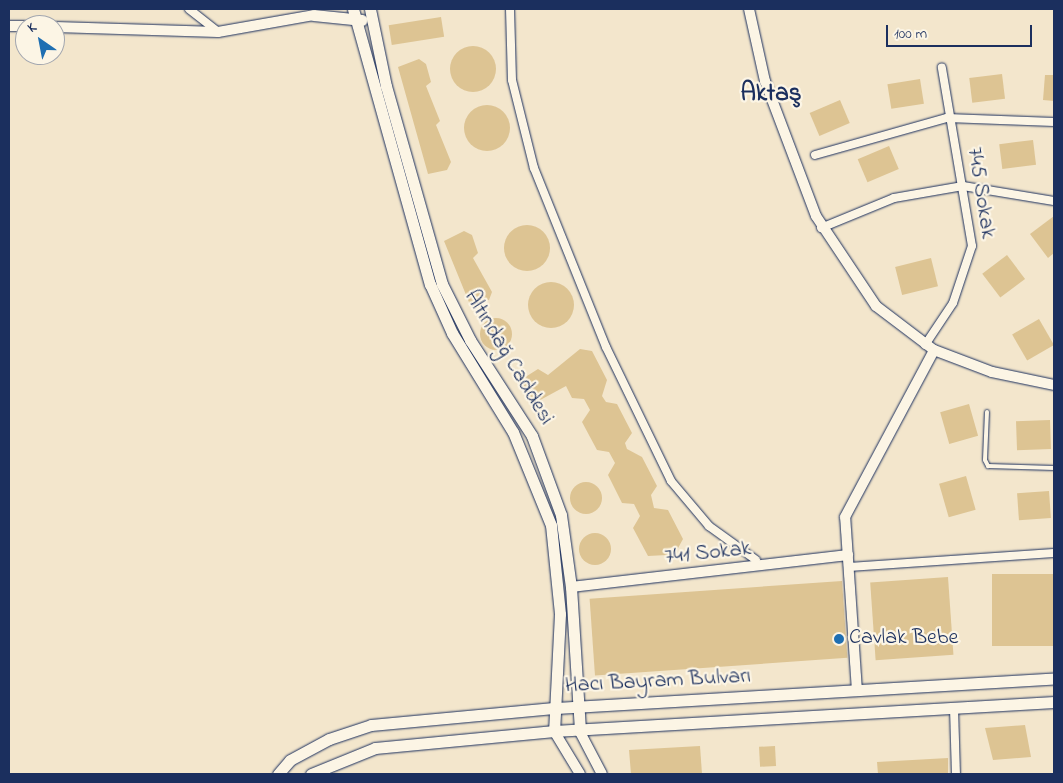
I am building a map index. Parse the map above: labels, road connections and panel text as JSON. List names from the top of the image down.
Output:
{
  "streets": {
    "main road": ["Altındağ Caddesi", "Hacı Bayram Bulvarı"],
    "street": ["745 Sokak", "741 Sokak"]
  },
  "crossings": [
    ["745 Sokak", "741 Sokak"],
    ["745 Sokak", "Hacı Bayram Bulvarı"],
    ["Altındağ Caddesi", "741 Sokak"],
    ["Altındağ Caddesi", "Hacı Bayram Bulvarı"]
  ],
  "districts": ["Aktaş"],
  "places": ["Cavlak Bebe"],
  "scale_bar": "100 m",
  "north": "top left"
}
